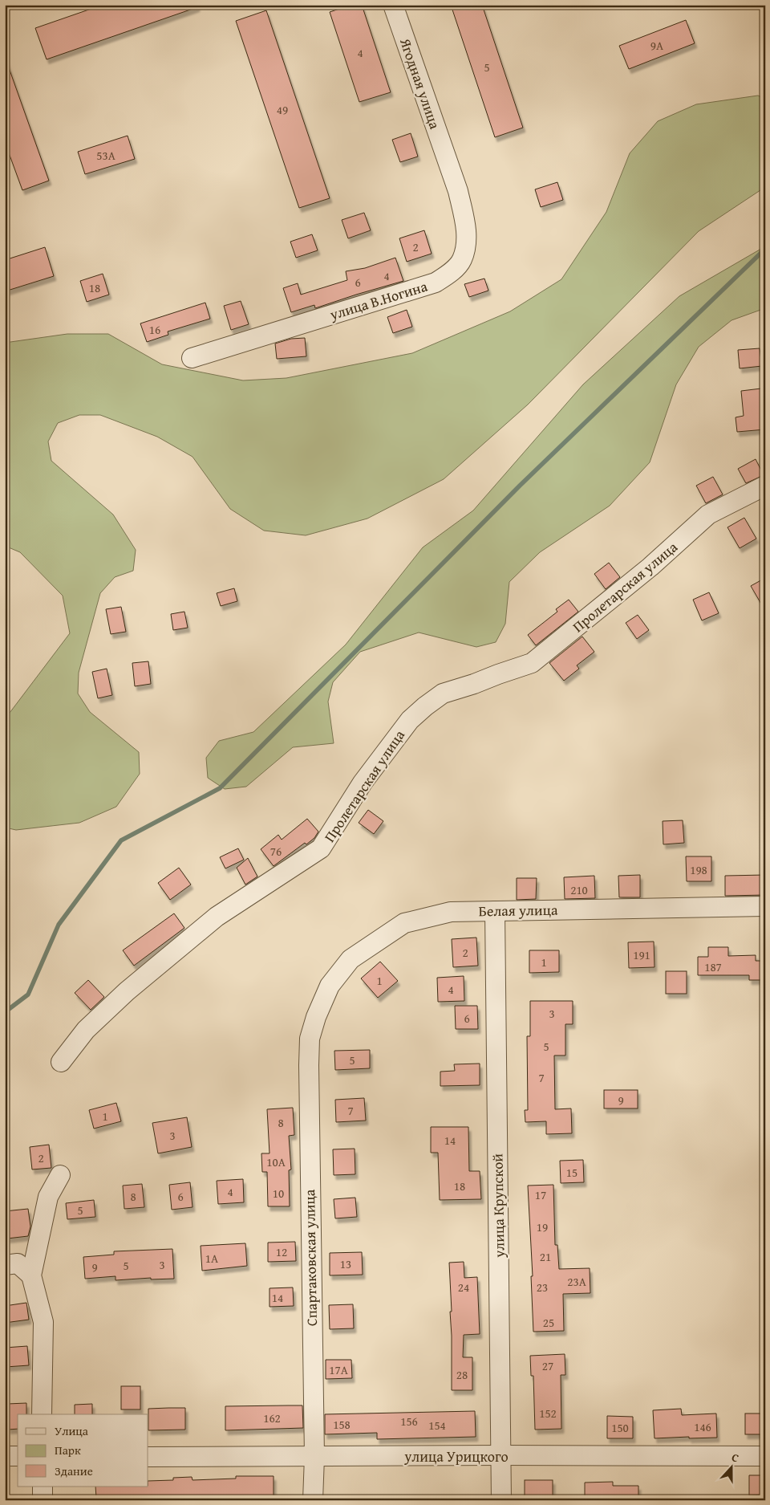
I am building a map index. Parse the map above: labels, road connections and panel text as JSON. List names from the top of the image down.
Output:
{
  "streets": {
    "street": [
      "Ягодная улица",
      "улица В.Ногина",
      "Пролетарская улица",
      "Белая улица",
      "улица Крупской",
      "Спартаковская улица",
      "улица Урицкого"
    ]
  },
  "crossings": [
    ["Ягодная улица", "улица В.Ногина"],
    ["Белая улица", "улица Крупской"],
    ["Белая улица", "Спартаковская улица"],
    ["улица Крупской", "улица Урицкого"],
    ["Спартаковская улица", "улица Урицкого"]
  ],
  "house_numbers": [
    "9А",
    "4",
    "5",
    "49",
    "53А",
    "2",
    "4",
    "6",
    "18",
    "16",
    "76",
    "198",
    "210",
    "2",
    "191",
    "1",
    "187",
    "1",
    "4",
    "3",
    "6",
    "5",
    "5",
    "7",
    "9",
    "7",
    "1",
    "8",
    "3",
    "14",
    "2",
    "10А",
    "15",
    "18",
    "4",
    "10",
    "17",
    "8",
    "6",
    "5",
    "19",
    "12",
    "21",
    "1А",
    "13",
    "3",
    "5",
    "9",
    "23А",
    "24",
    "23",
    "14",
    "25",
    "27",
    "17А",
    "28",
    "152",
    "162",
    "156",
    "158",
    "154",
    "146",
    "150"
  ],
  "legend": ["Улица", "Парк", "Здание"],
  "north": "top"
}
